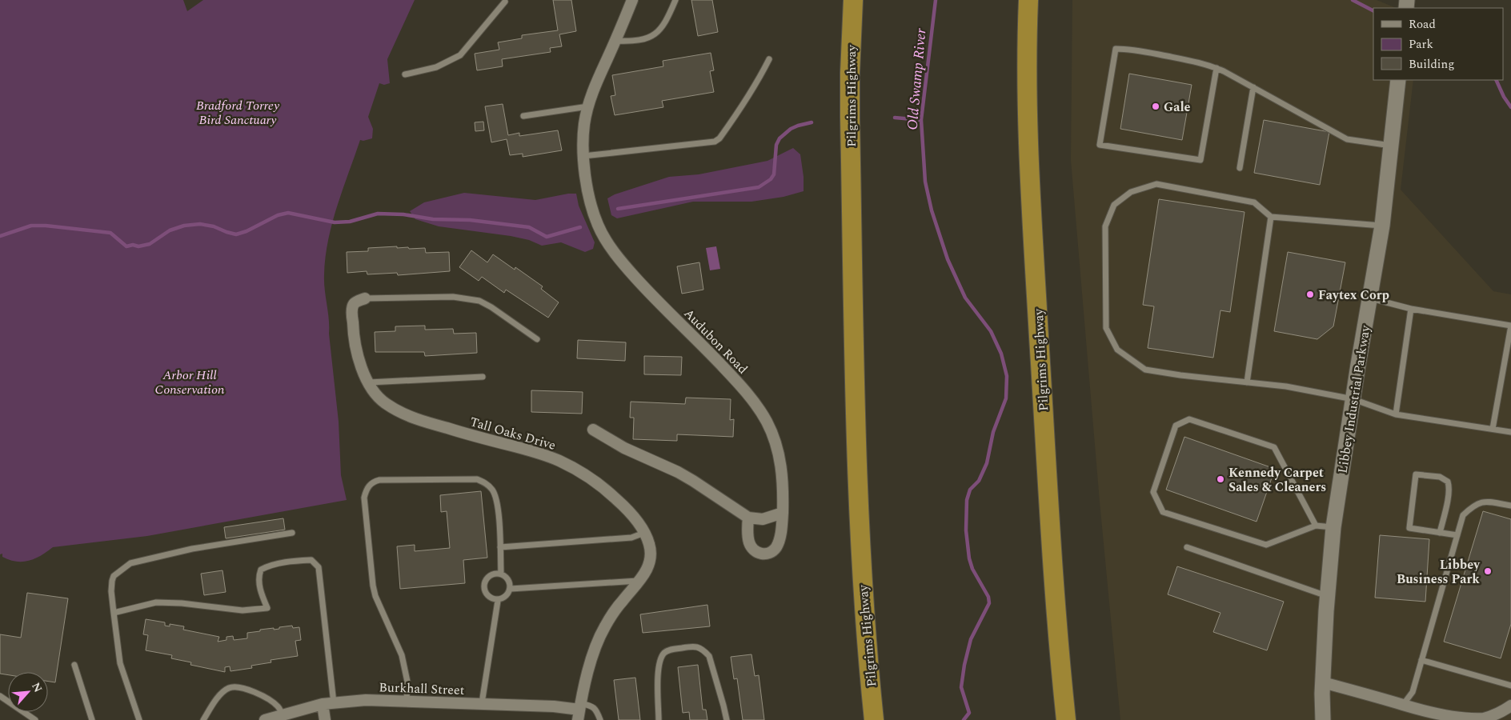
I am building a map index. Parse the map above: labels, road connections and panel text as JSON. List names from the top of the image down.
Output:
{
  "streets": {
    "highway": ["Pilgrims Highway"],
    "street": [
      "Audubon Road",
      "Libbey Industrial Parkway",
      "Tall Oaks Drive",
      "Burkhall Street"
    ]
  },
  "crossings": [
    ["Tall Oaks Drive", "Burkhall Street"]
  ],
  "water": ["Old Swamp River"],
  "parks": ["Bradford Torrey Bird Sanctuary", "Arbor Hill Conservation"],
  "places": [
    "Gale",
    "Faytex Corp",
    "Kennedy Carpet Sales & Cleaners",
    "Libbey Business Park"
  ],
  "legend": ["Road", "Park", "Building"],
  "north": "top right"
}
